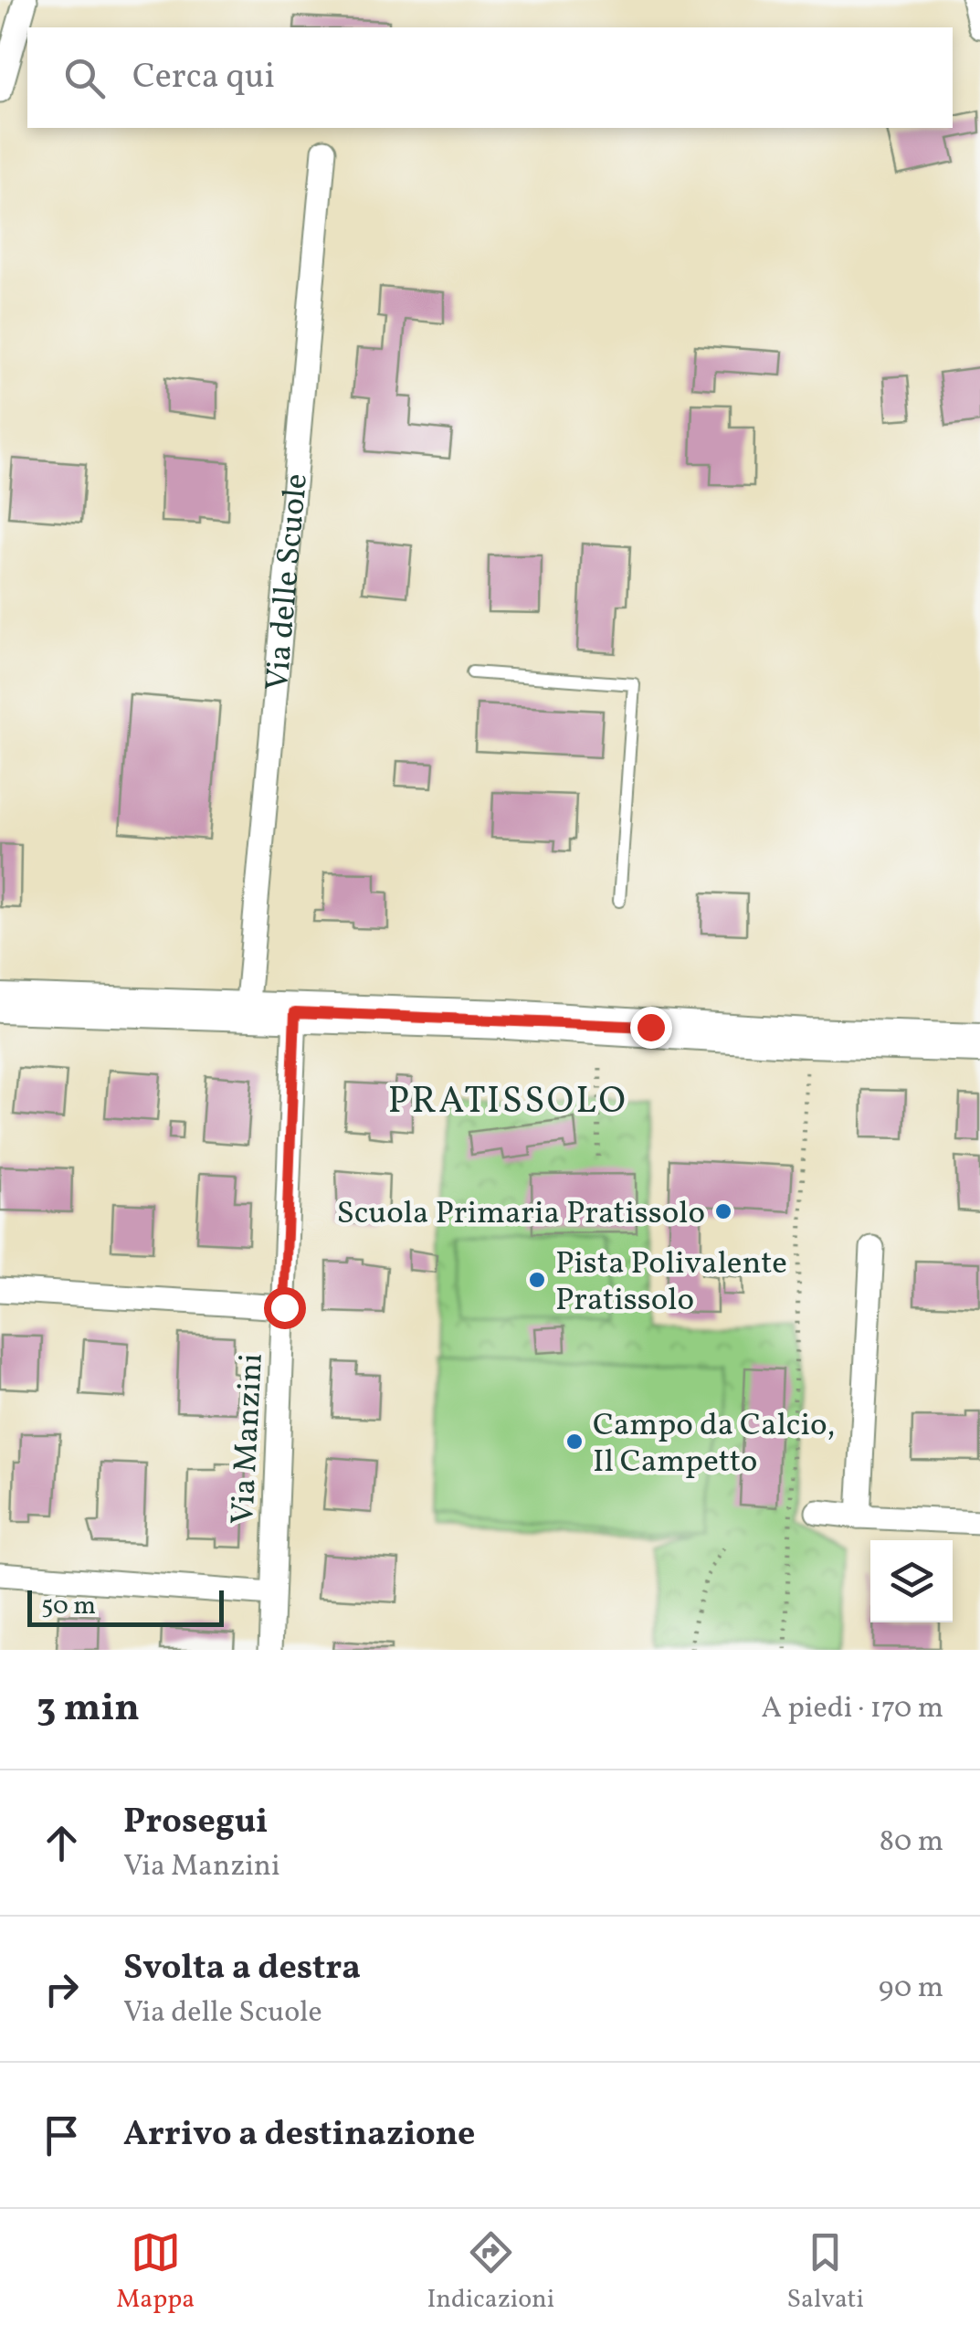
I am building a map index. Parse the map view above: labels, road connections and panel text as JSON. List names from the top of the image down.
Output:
{
  "streets": {
    "street": ["Via delle Scuole", "Via Manzini"]
  },
  "districts": ["PRATISSOLO"],
  "places": ["Scuola Primaria Pratissolo", "Pista Polivalente Pratissolo", "Campo da Calcio, Il Campetto"],
  "scale_bar": "50 m",
  "page": {
    "search": "Cerca qui",
    "scale": "50 m",
    "heading": ["3 min", "A piedi · 170 m"],
    "list": [
      ["Prosegui", "Via Manzini", "80 m"],
      ["Svolta a destra", "Via delle Scuole", "90 m"],
      "Arrivo a destinazione"
    ],
    "nav": ["Mappa", "Indicazioni", "Salvati"]
  }
}
